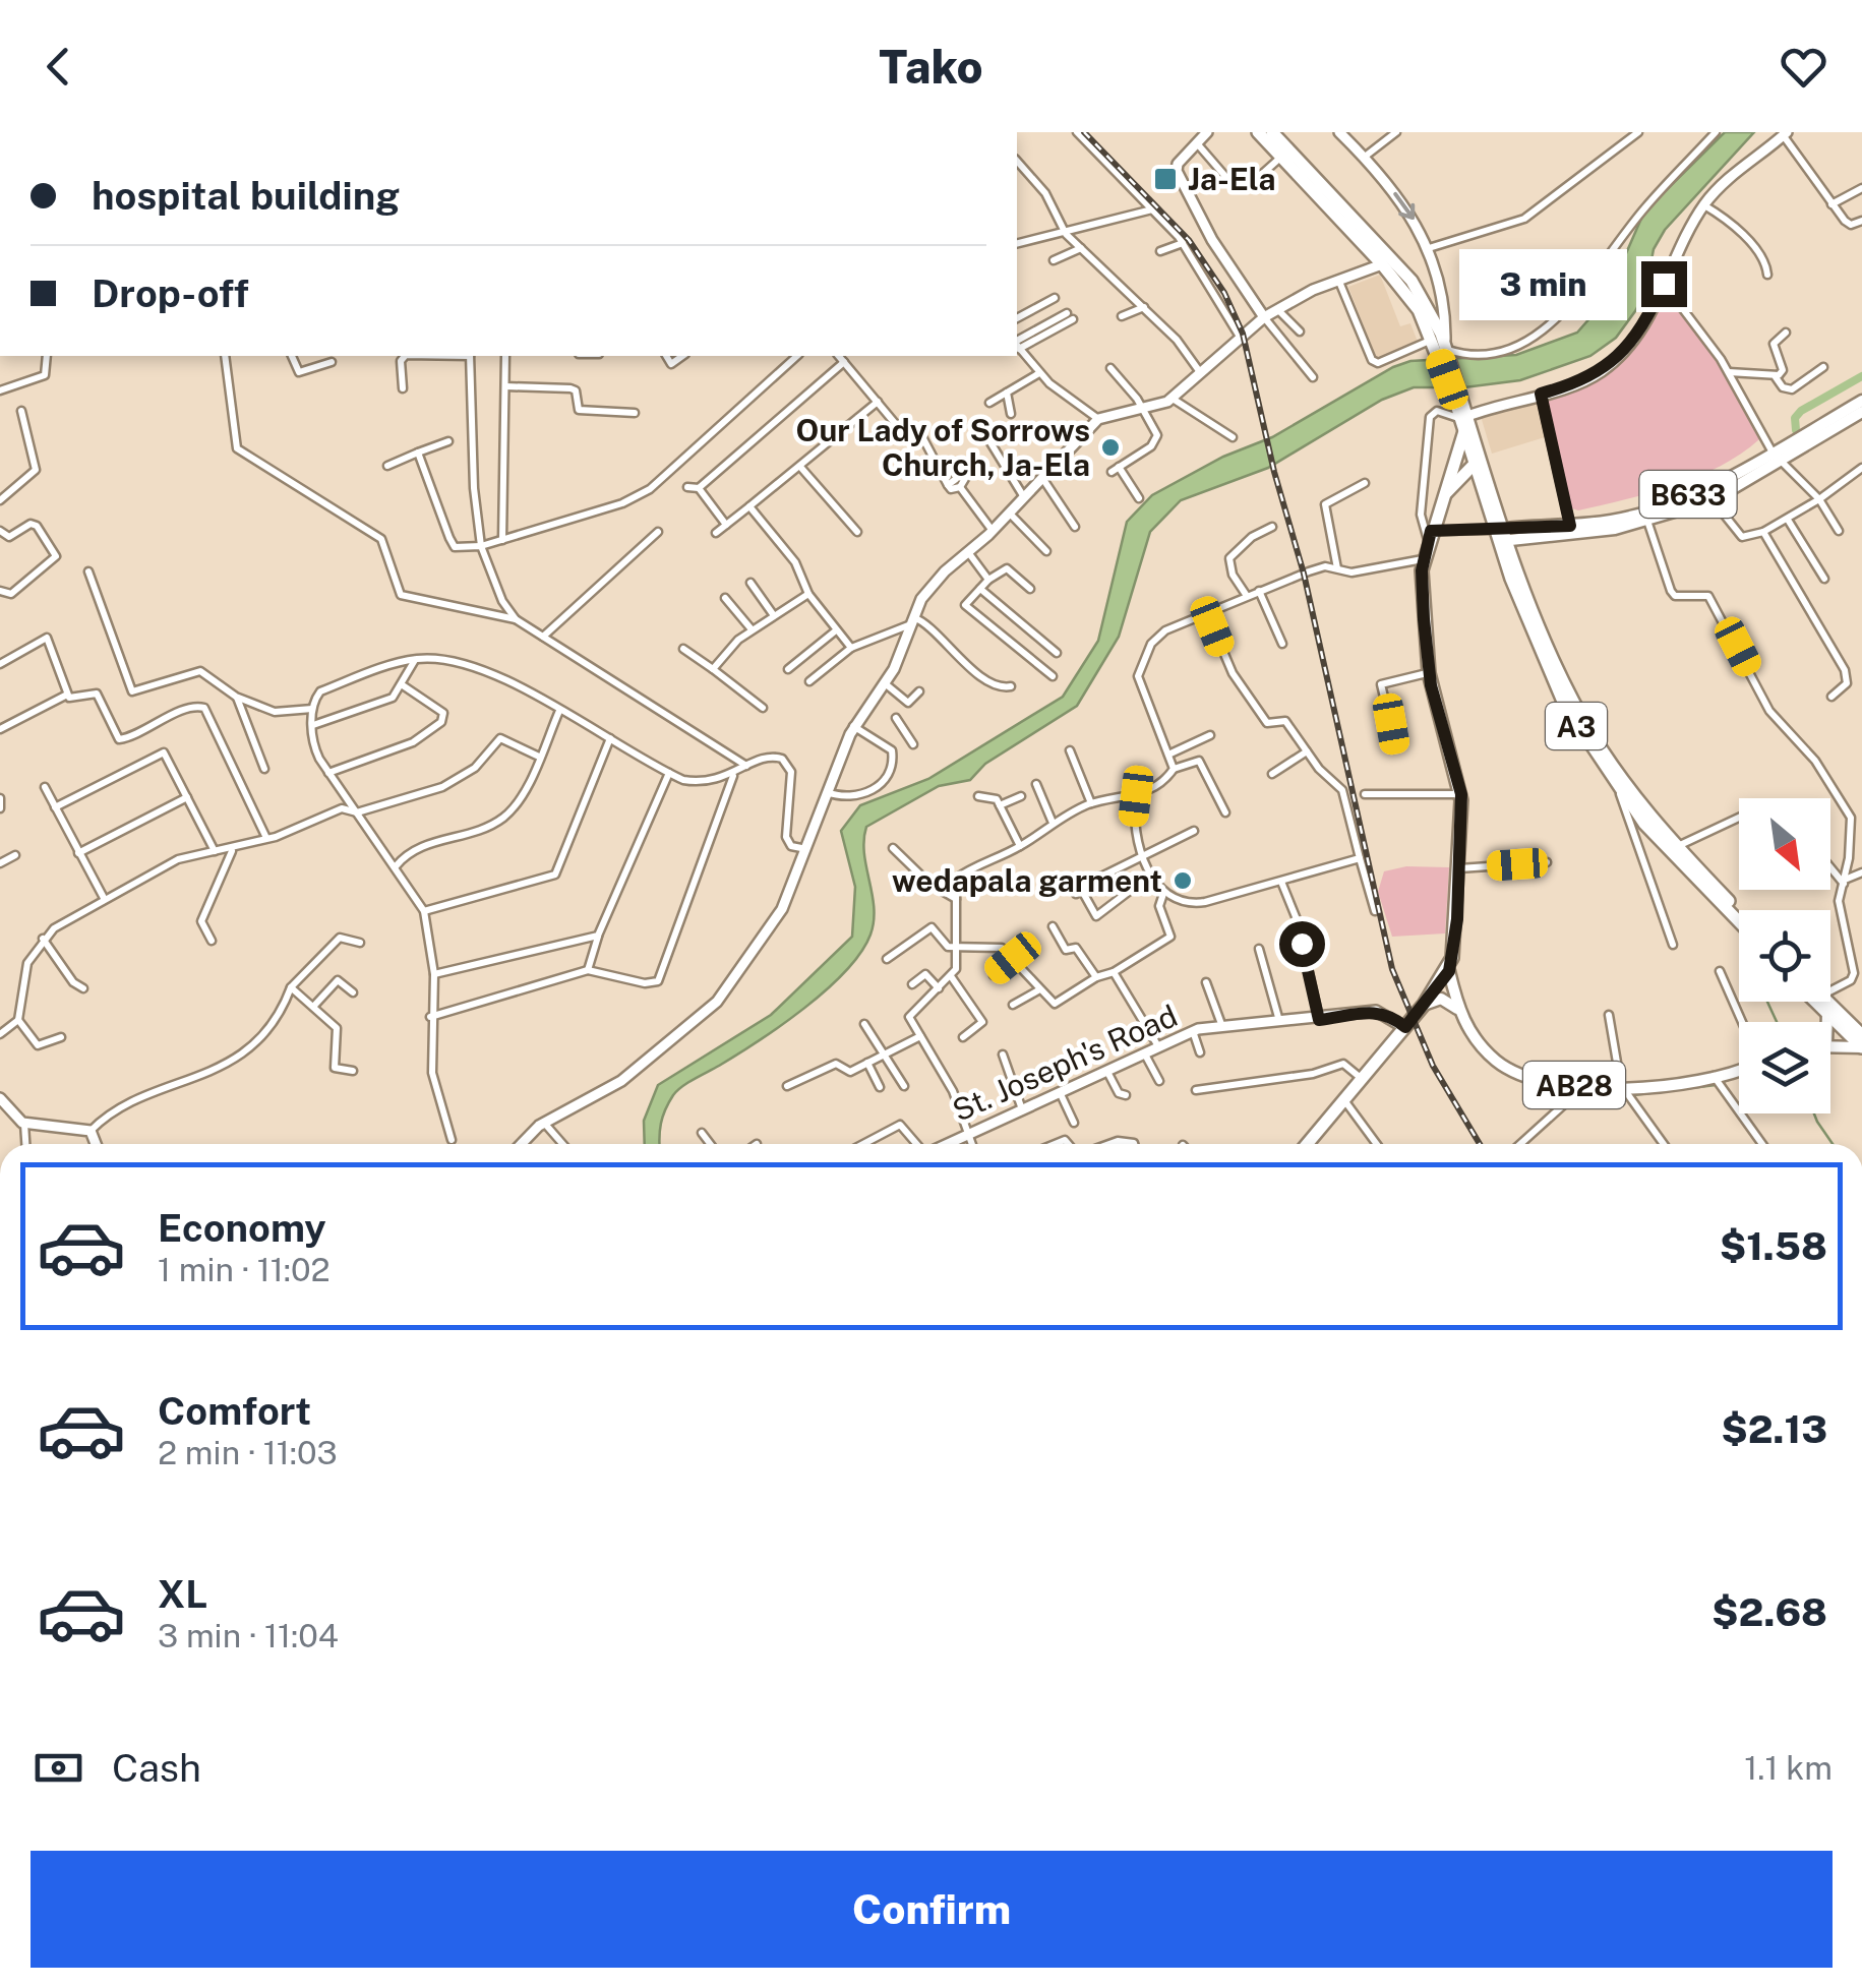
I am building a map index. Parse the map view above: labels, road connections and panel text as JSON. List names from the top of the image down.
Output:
{
  "streets": {
    "highway": ["A3"],
    "main road": ["B633", "AB28"],
    "street": ["St. Joseph's Road"]
  },
  "crossings": [
    ["B633", "A3"]
  ],
  "places": {
    "transit": ["Ja-Ela"],
    "other": ["Our Lady of Sorrows Church, Ja-Ela", "wedapala garment"]
  },
  "north": "bottom right",
  "page": {
    "header": "Tako",
    "banner": ["hospital building", "Drop-off"],
    "bubble": "3 min",
    "list": [
      {
        "name": "Economy",
        "note": "1 min · 11:02",
        "value": "$1.58"
      },
      {
        "name": "Comfort",
        "note": "2 min · 11:03",
        "value": "$2.13"
      },
      {
        "name": "XL",
        "note": "3 min · 11:04",
        "value": "$2.68"
      }
    ],
    "pay": ["Cash", "1.1 km"],
    "buttons": "Confirm"
  }
}
